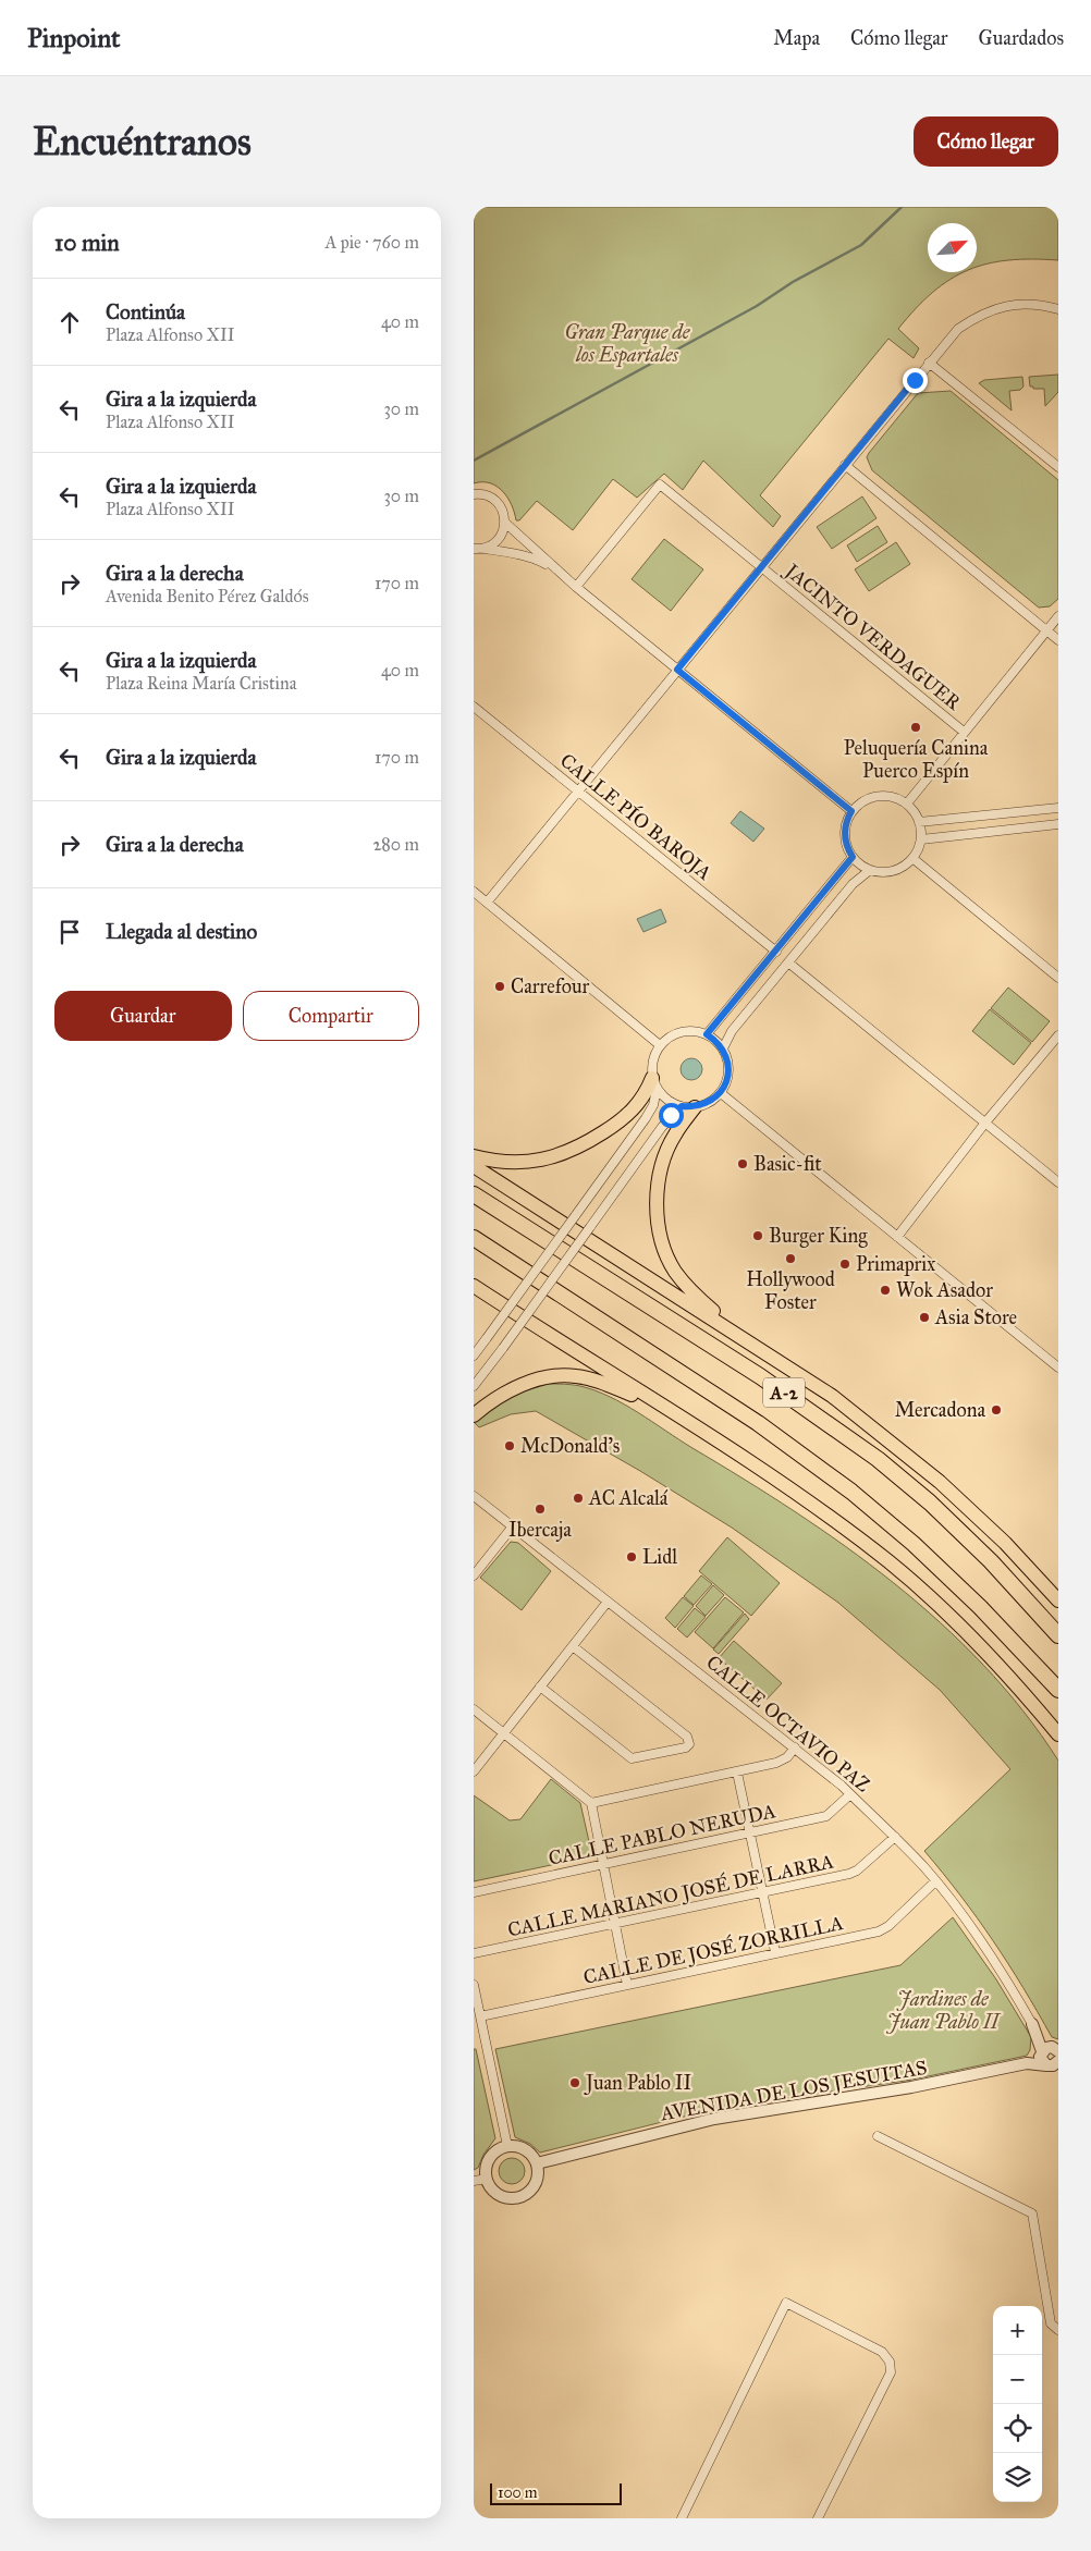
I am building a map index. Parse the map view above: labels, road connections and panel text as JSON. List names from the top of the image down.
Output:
{
  "streets": {
    "highway": ["A-2"],
    "street": [
      "JACINTO VERDAGUER",
      "CALLE PÍO BAROJA",
      "CALLE OCTAVIO PAZ",
      "CALLE PABLO NERUDA",
      "CALLE MARIANO JOSÉ DE LARRA",
      "CALLE DE JOSÉ ZORRILLA",
      "AVENIDA DE LOS JESUITAS"
    ]
  },
  "crossings": [
    ["CALLE OCTAVIO PAZ", "CALLE PABLO NERUDA"],
    ["CALLE OCTAVIO PAZ", "CALLE MARIANO JOSÉ DE LARRA"],
    ["CALLE OCTAVIO PAZ", "CALLE DE JOSÉ ZORRILLA"],
    ["CALLE OCTAVIO PAZ", "AVENIDA DE LOS JESUITAS"]
  ],
  "parks": ["Gran Parque de los Espartales", "Jardines de Juan Pablo II"],
  "places": [
    "Peluquería Canina Puerco Espín",
    "Carrefour",
    "Basic-fit",
    "Burger King",
    "Hollywood Foster",
    "Primaprix",
    "Wok Asador",
    "Asia Store",
    "Mercadona",
    "McDonald's",
    "AC Alcalá",
    "Ibercaja",
    "Lidl",
    "Juan Pablo II"
  ],
  "scale_bar": "100 m",
  "north": "top right",
  "page": {
    "header": "Pinpoint",
    "nav": ["Mapa", "Cómo llegar", "Guardados"],
    "buttons": [
      "Cómo llegar",
      ["Guardar", "Compartir"]
    ],
    "title": "Encuéntranos",
    "heading": ["10 min", "A pie · 760 m"],
    "list": [
      ["Continúa", "Plaza Alfonso XII", "40 m"],
      ["Gira a la izquierda", "Plaza Alfonso XII", "30 m"],
      ["Gira a la izquierda", "Plaza Alfonso XII", "30 m"],
      ["Gira a la derecha", "Avenida Benito Pérez Galdós", "170 m"],
      ["Gira a la izquierda", "Plaza Reina María Cristina", "40 m"],
      ["Gira a la izquierda", "170 m"],
      ["Gira a la derecha", "280 m"],
      "Llegada al destino"
    ],
    "map_buttons": ["+", "−"],
    "scale": "100 m"
  }
}
